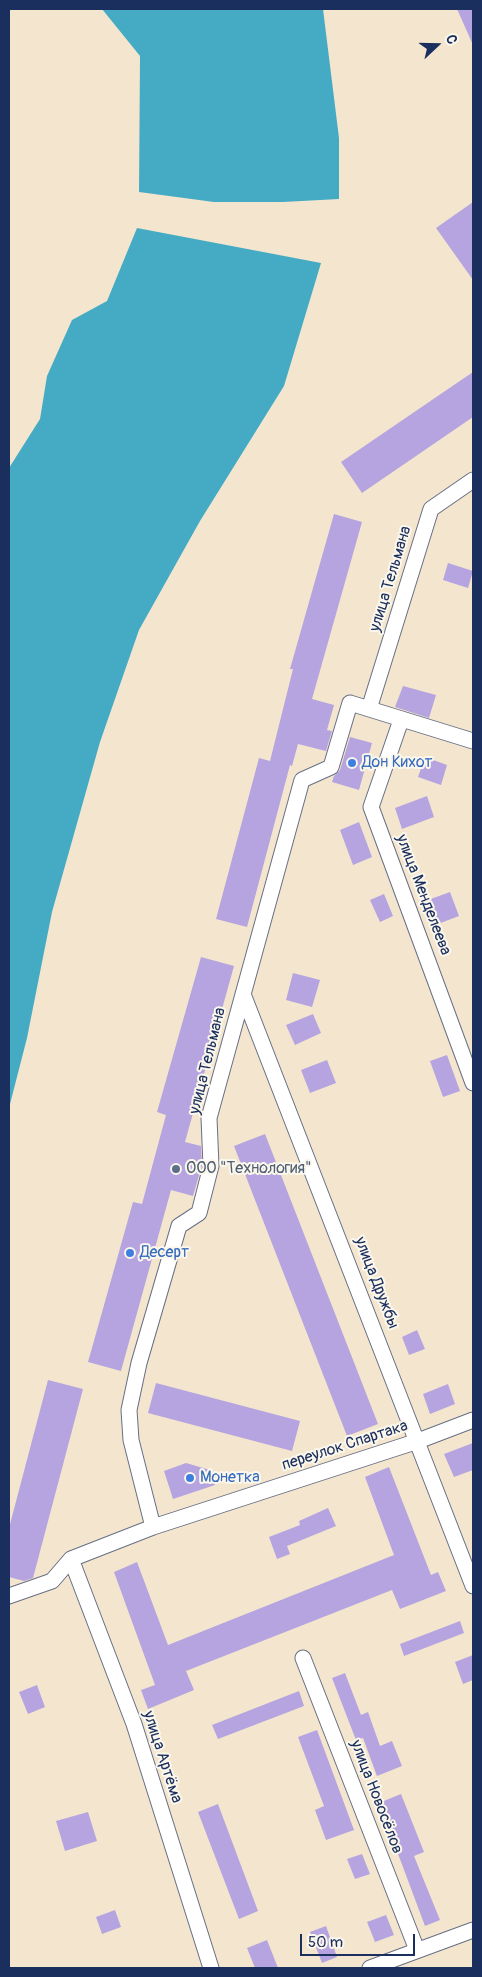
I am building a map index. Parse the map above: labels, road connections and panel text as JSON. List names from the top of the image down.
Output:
{
  "streets": {
    "street": [
      "улица Тельмана",
      "улица Менделеева",
      "улица Дружбы",
      "переулок Спартака",
      "улица Артёма",
      "улица Новосёлов"
    ]
  },
  "crossings": [
    ["улица Тельмана", "улица Дружбы"],
    ["улица Тельмана", "переулок Спартака"],
    ["улица Дружбы", "переулок Спартака"],
    ["переулок Спартака", "улица Артёма"]
  ],
  "places": [
    "Дон Кихот",
    "ООО \"Технология\"",
    "Десерт",
    "Монетка"
  ],
  "scale_bar": "50 m",
  "north": "right"
}
